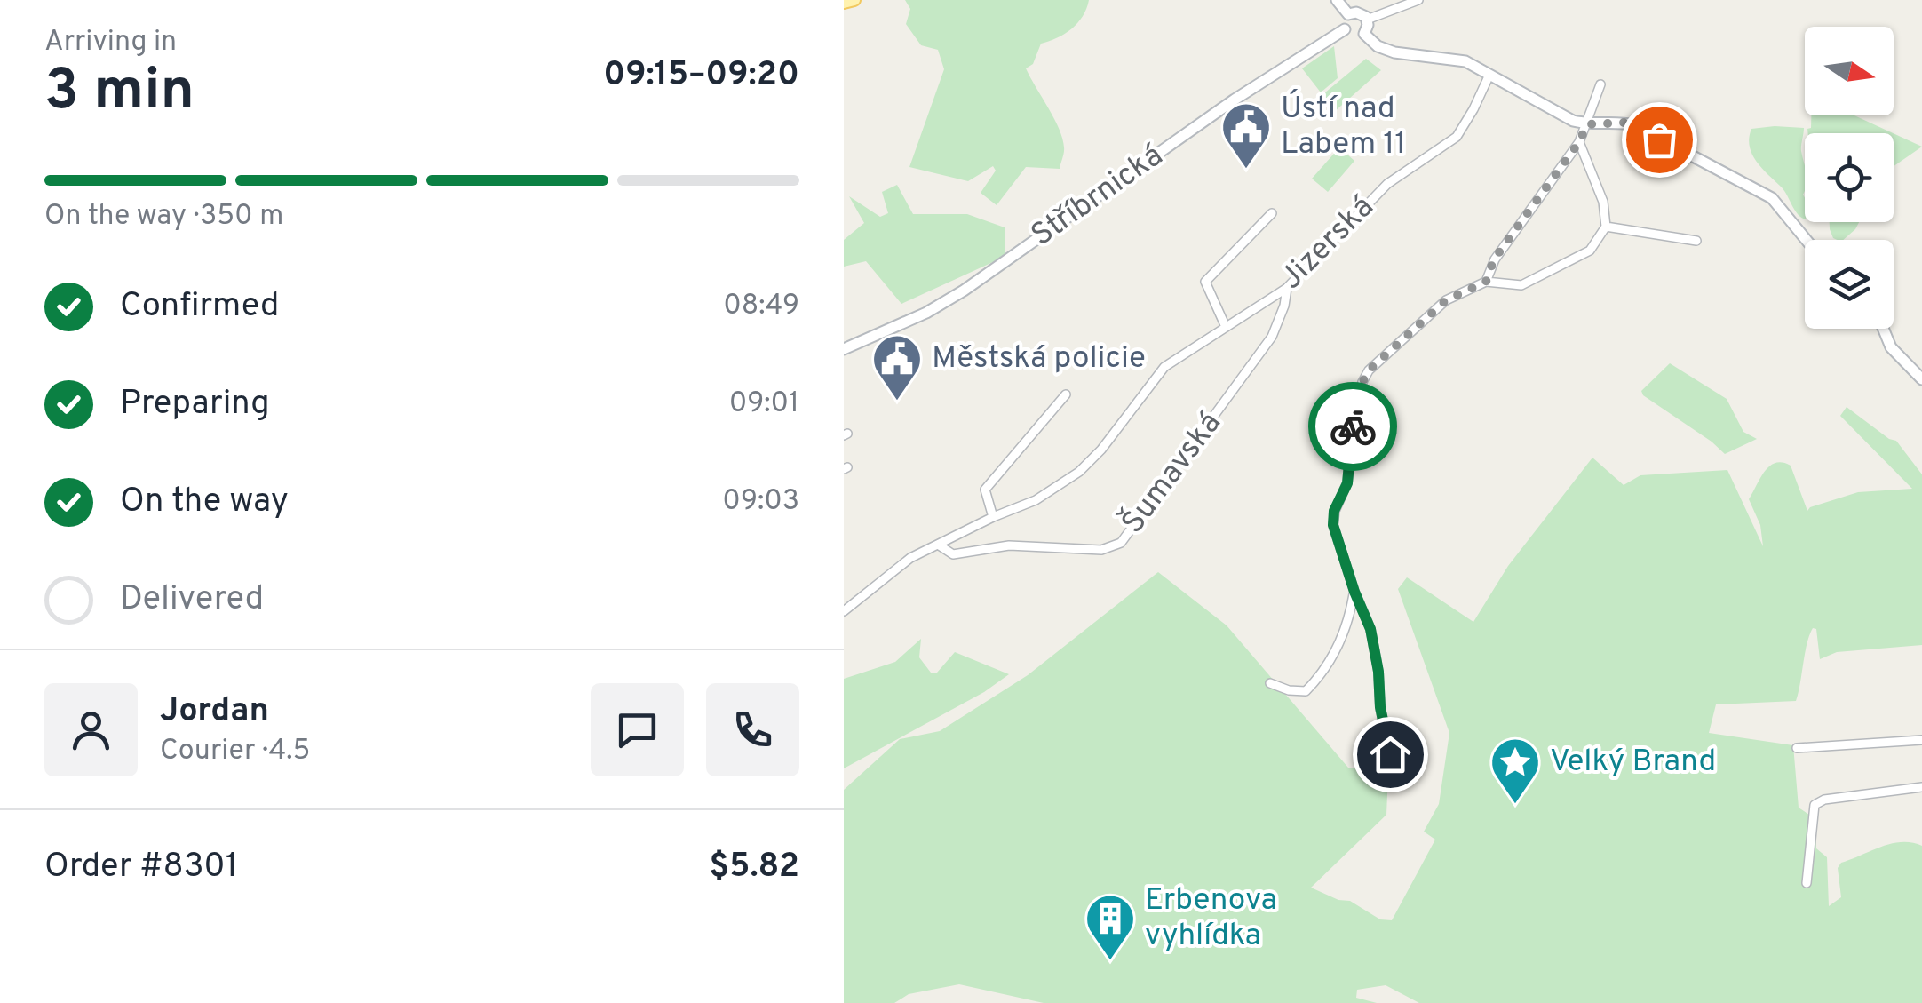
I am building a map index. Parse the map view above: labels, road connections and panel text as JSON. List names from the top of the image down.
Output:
{
  "streets": {
    "street": ["Stříbrnická", "Jizerská", "Šumavská"]
  },
  "crossings": [
    ["Jizerská", "Šumavská"]
  ],
  "places": {
    "public building": ["Ústí nad Labem 11", "Městská policie"],
    "place": ["Velký Brand"],
    "building": ["Erbenova vyhlídka"]
  },
  "north": "right",
  "page": {
    "heading": ["3 min", "Arriving in", "09:15–09:20"],
    "panel": [
      "Jordan",
      "Courier · 4.5",
      "Order #8301",
      "$5.82"
    ],
    "bar": "On the way · 350 m",
    "list": [
      ["Confirmed", "08:49"],
      ["Preparing", "09:01"],
      ["On the way", "09:03"],
      "Delivered"
    ]
  }
}
